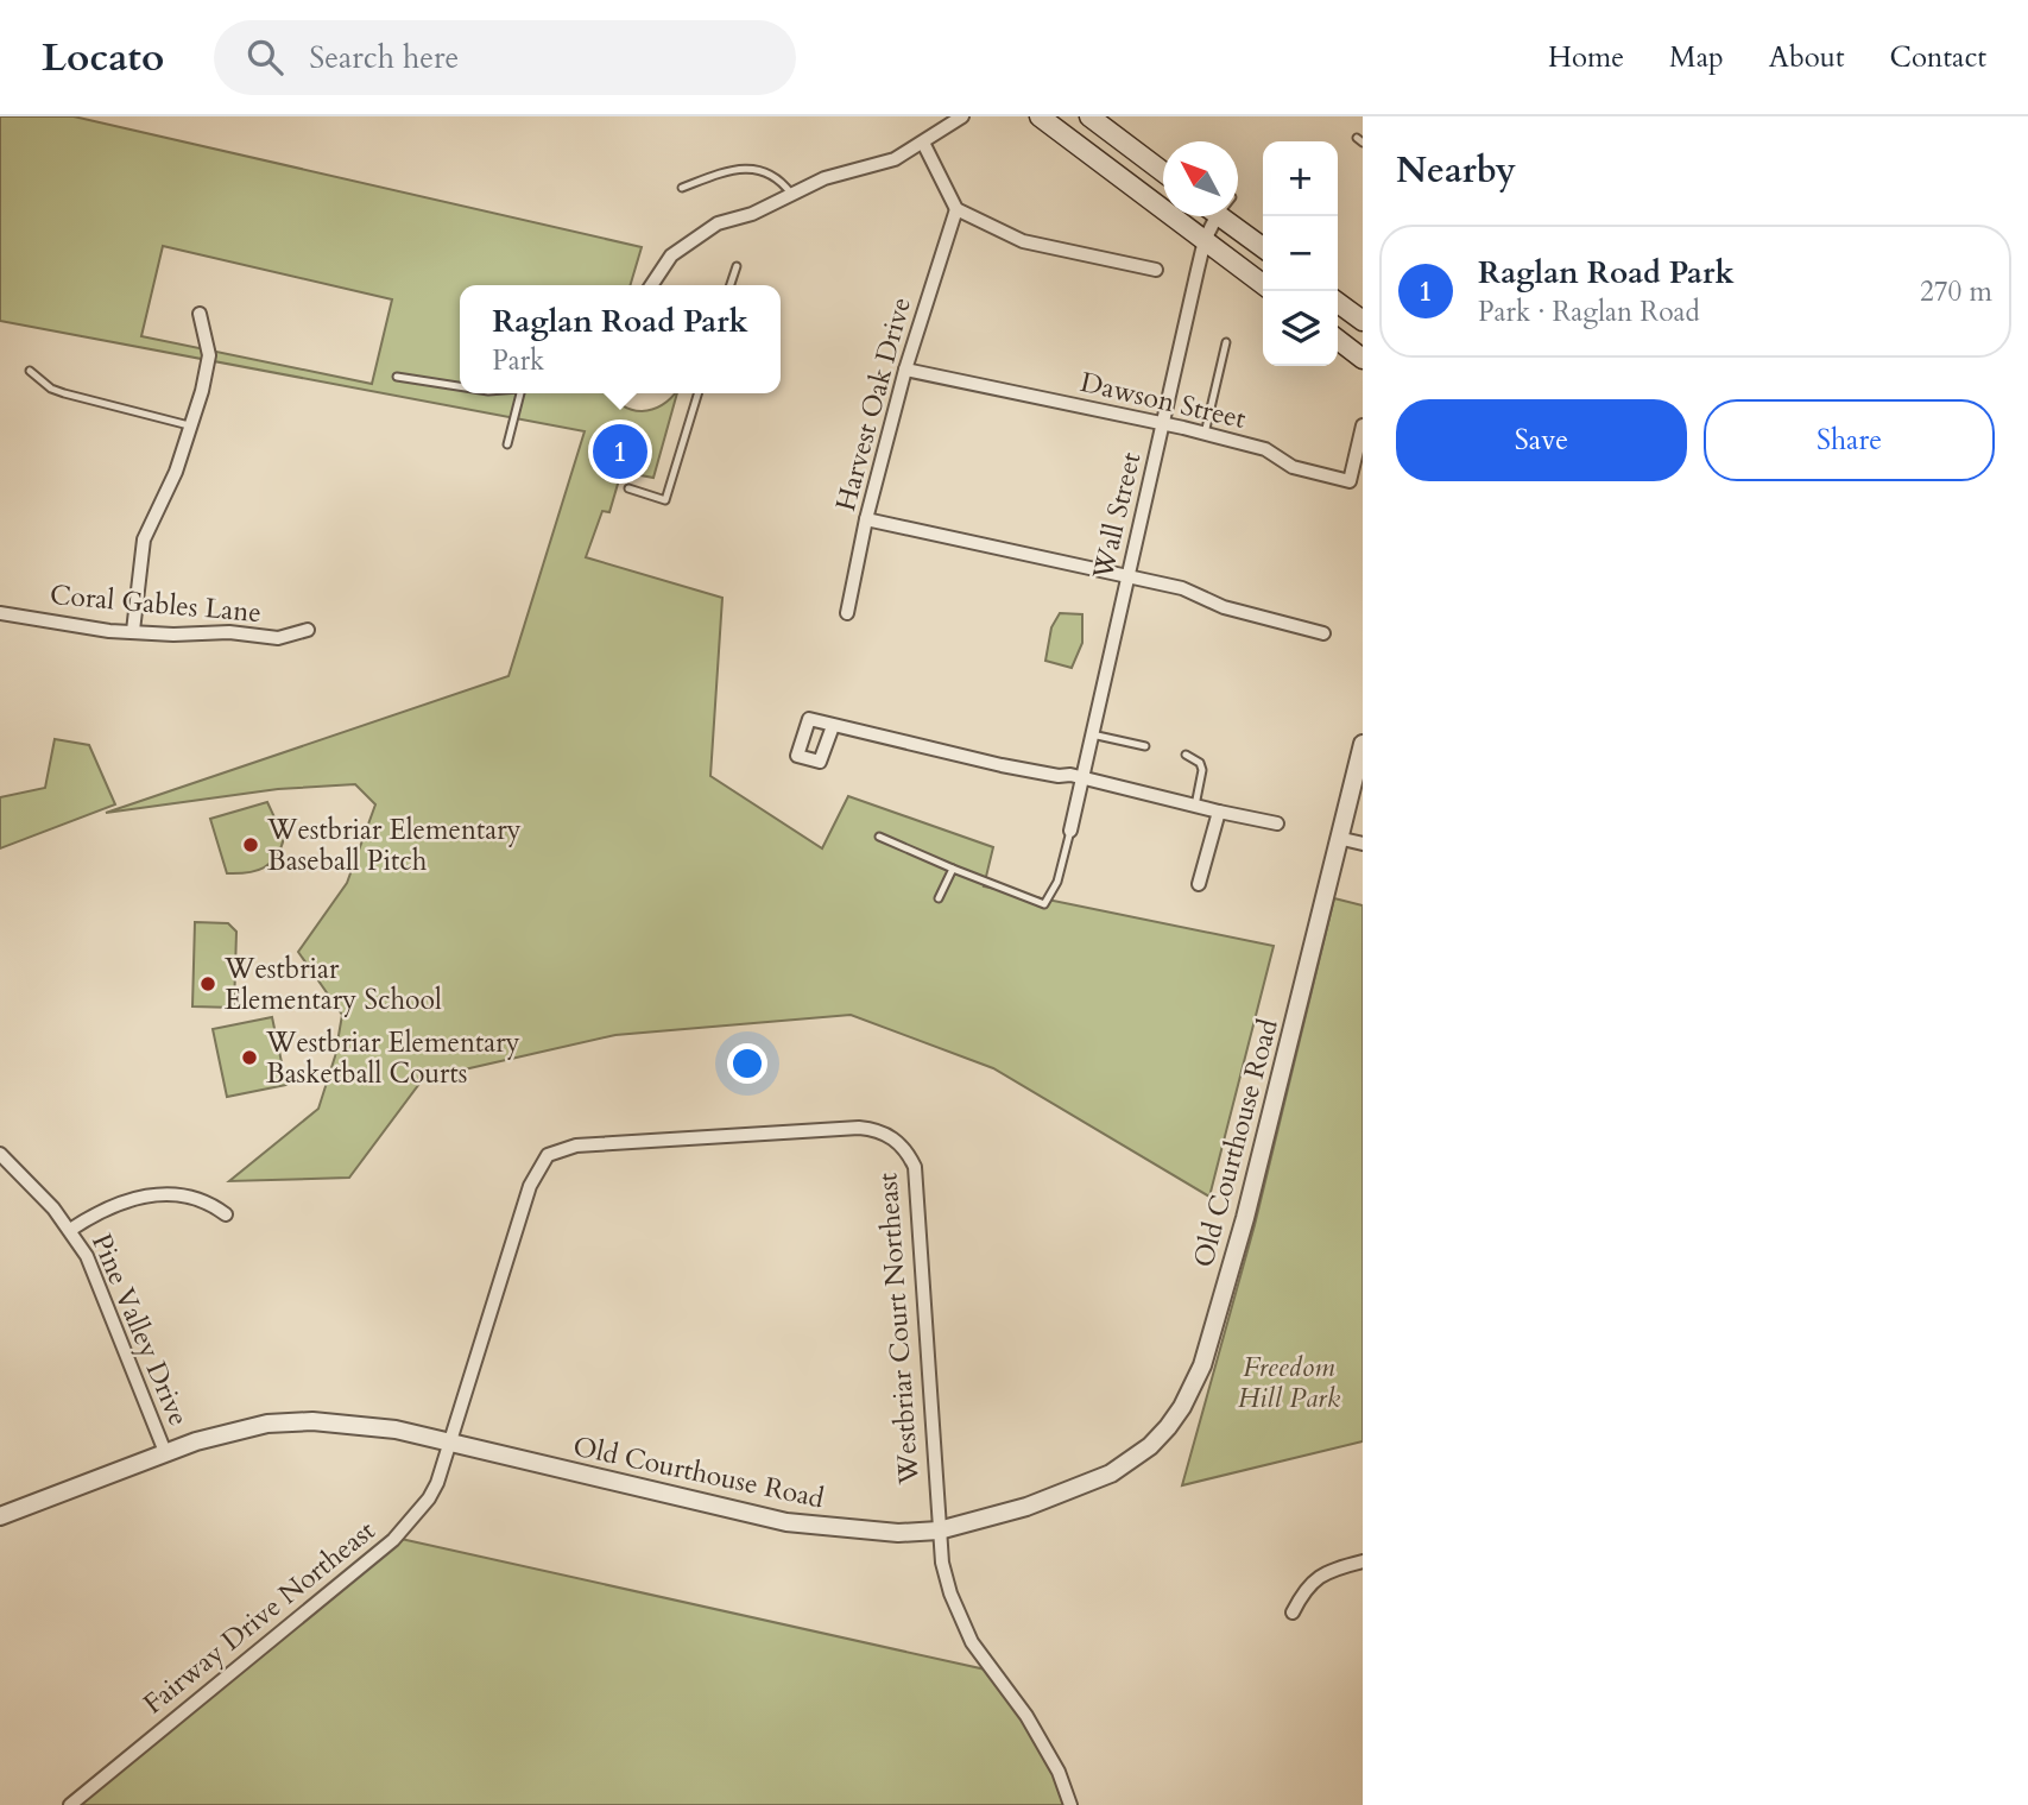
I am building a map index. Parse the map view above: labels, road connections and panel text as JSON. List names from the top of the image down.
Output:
{
  "streets": {
    "street": [
      "Dawson Street",
      "Harvest Oak Drive",
      "Wall Street",
      "Coral Gables Lane",
      "Old Courthouse Road",
      "Westbriar Court Northeast",
      "Pine Valley Drive",
      "Fairway Drive Northeast"
    ]
  },
  "crossings": [
    ["Dawson Street", "Harvest Oak Drive"],
    ["Dawson Street", "Wall Street"],
    ["Old Courthouse Road", "Westbriar Court Northeast"],
    ["Old Courthouse Road", "Pine Valley Drive"],
    ["Old Courthouse Road", "Fairway Drive Northeast"],
    ["Westbriar Court Northeast", "Fairway Drive Northeast"]
  ],
  "parks": ["Freedom Hill Park"],
  "places": ["Westbriar Elementary Baseball Pitch", "Westbriar Elementary School", "Westbriar Elementary Basketball Courts"],
  "north": "top left",
  "page": {
    "header": "Locato",
    "search": "Search here",
    "nav": [
      "Home",
      "Map",
      "About",
      "Contact"
    ],
    "heading": "Nearby",
    "map_buttons": ["+", "−"],
    "list": [
      {
        "mark": "1",
        "name": "Raglan Road Park",
        "note": "Park · Raglan Road",
        "value": "270 m"
      }
    ],
    "popup": ["Raglan Road Park", "Park"],
    "buttons": ["Save", "Share"],
    "pins": "1"
  }
}
